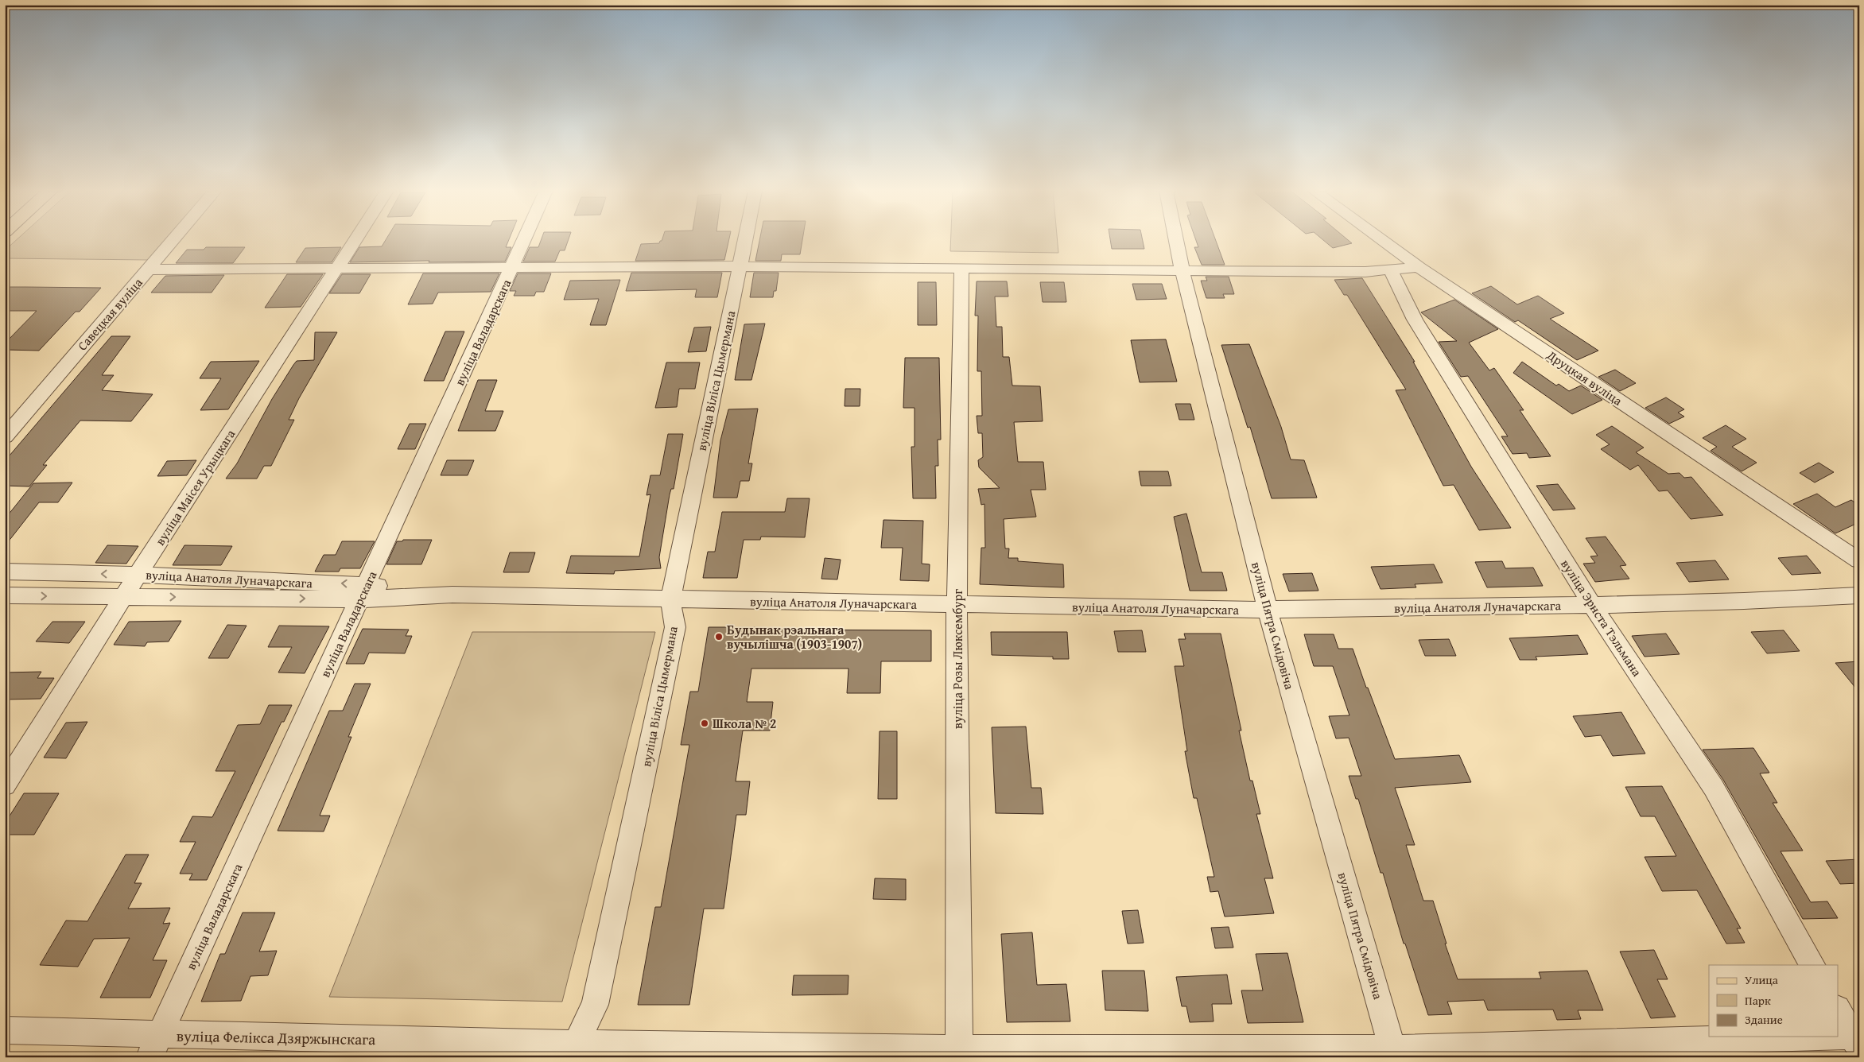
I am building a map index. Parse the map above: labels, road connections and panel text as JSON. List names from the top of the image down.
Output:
{
  "streets": {
    "street": [
      "Савецкая вуліца",
      "вуліца Валадарскага",
      "Друцкая вуліца",
      "вуліца Віліса Цымермана",
      "вуліца Маісея Урыцкага",
      "вуліца Анатоля Луначарскага",
      "вуліца Эрнста Тэльмана",
      "вуліца Пятра Смідовіча",
      "вуліца Розы Люксембург",
      "вуліца Фелікса Дзяржынскага"
    ]
  },
  "crossings": [
    ["вуліца Валадарскага", "вуліца Анатоля Луначарскага"],
    ["вуліца Валадарскага", "вуліца Фелікса Дзяржынскага"],
    ["вуліца Віліса Цымермана", "вуліца Анатоля Луначарскага"],
    ["вуліца Віліса Цымермана", "вуліца Фелікса Дзяржынскага"],
    ["вуліца Маісея Урыцкага", "вуліца Анатоля Луначарскага"],
    ["вуліца Анатоля Луначарскага", "вуліца Эрнста Тэльмана"],
    ["вуліца Анатоля Луначарскага", "вуліца Пятра Смідовіча"],
    ["вуліца Анатоля Луначарскага", "вуліца Розы Люксембург"],
    ["вуліца Пятра Смідовіча", "вуліца Фелікса Дзяржынскага"],
    ["вуліца Розы Люксембург", "вуліца Фелікса Дзяржынскага"]
  ],
  "places": ["Будынак рэальнага вучылішча (1903-1907)", "Школа № 2"],
  "legend": ["Улица", "Парк", "Здание"]
}
